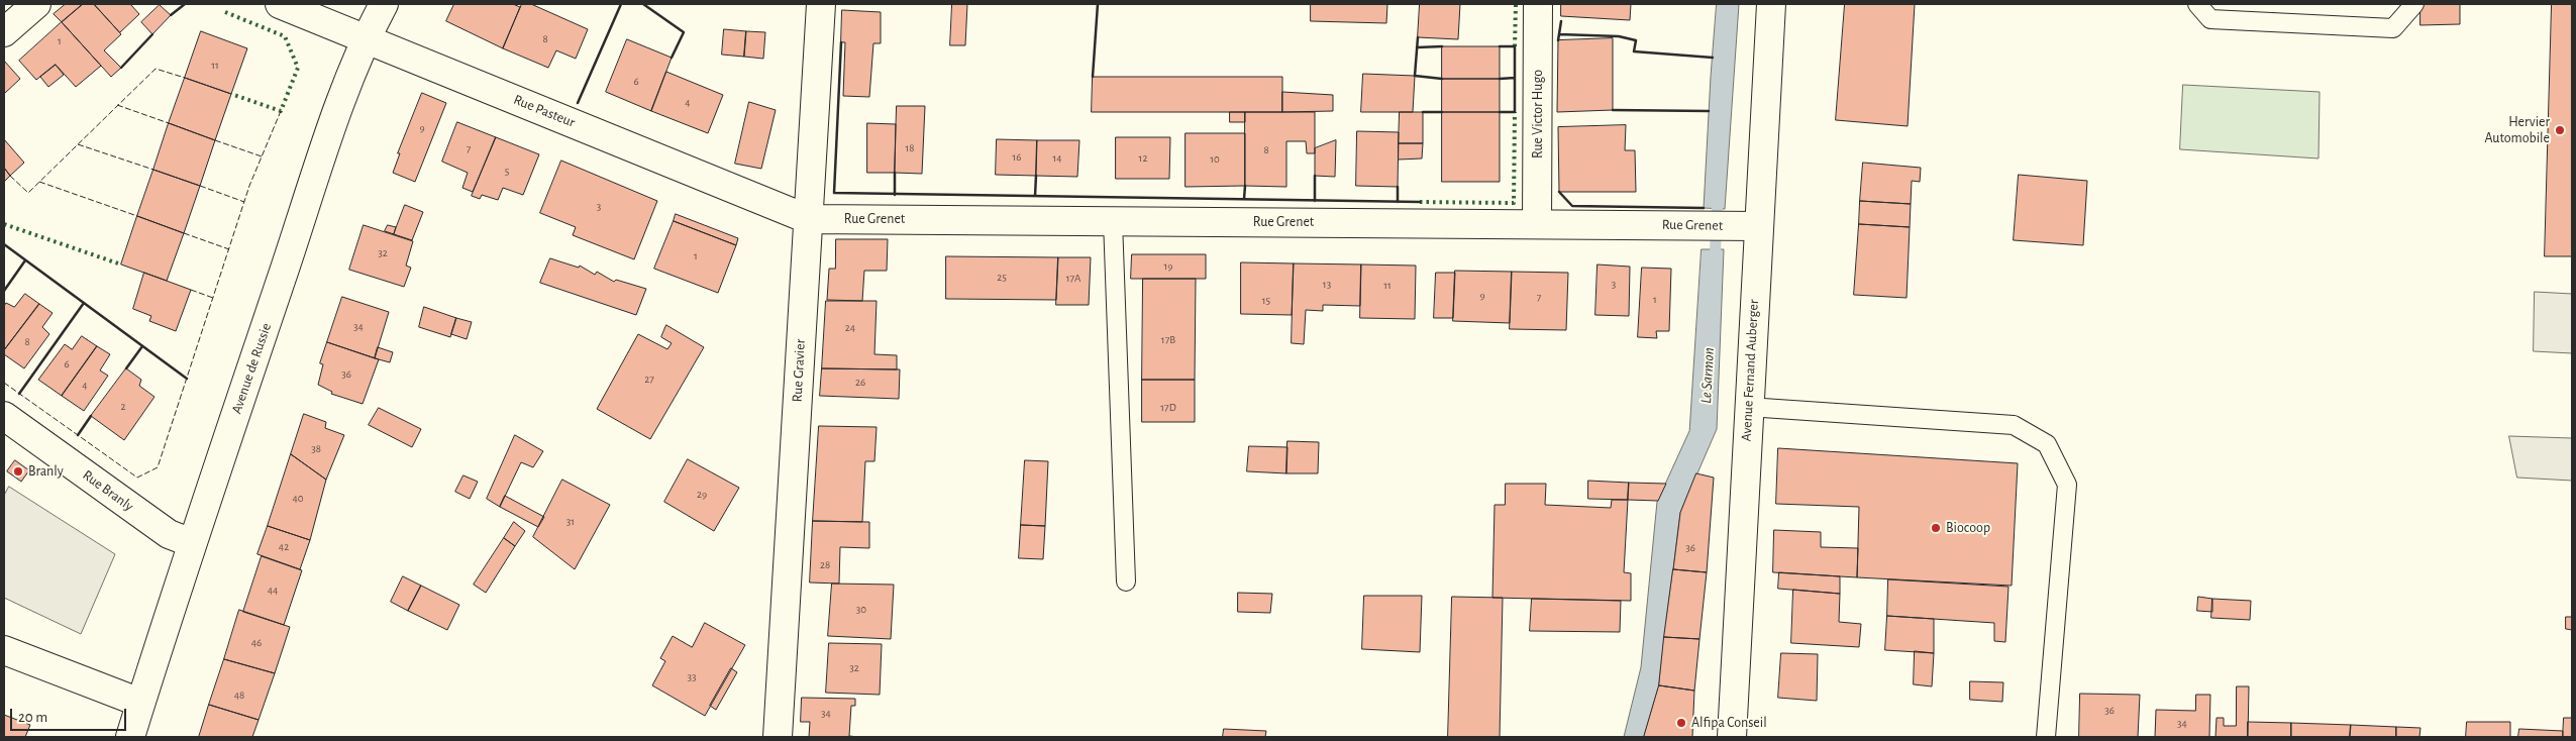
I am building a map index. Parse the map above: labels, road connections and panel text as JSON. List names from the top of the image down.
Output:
{
  "streets": {
    "street": [
      "Rue Pasteur",
      "Rue Victor Hugo",
      "Rue Grenet",
      "Avenue de Russie",
      "Rue Gravier",
      "Avenue Fernand Auberger",
      "Rue Branly"
    ]
  },
  "crossings": [
    ["Rue Pasteur", "Rue Grenet"],
    ["Rue Pasteur", "Avenue de Russie"],
    ["Rue Pasteur", "Rue Gravier"],
    ["Rue Victor Hugo", "Rue Grenet"],
    ["Rue Grenet", "Rue Gravier"],
    ["Rue Grenet", "Avenue Fernand Auberger"],
    ["Avenue de Russie", "Rue Branly"]
  ],
  "water": ["Le Sarmon"],
  "places": [
    "Hervier Automobile",
    "Branly",
    "Biocoop",
    "Alfipa Conseil"
  ],
  "house_numbers": [
    "8",
    "1",
    "11",
    "6",
    "4",
    "9",
    "18",
    "7",
    "8",
    "16",
    "14",
    "12",
    "10",
    "5",
    "3",
    "32",
    "1",
    "19",
    "25",
    "17A",
    "13",
    "3",
    "11",
    "9",
    "7",
    "1",
    "15",
    "34",
    "24",
    "17B",
    "8",
    "6",
    "36",
    "27",
    "26",
    "4",
    "2",
    "17D",
    "38",
    "29",
    "40",
    "31",
    "42",
    "36",
    "28",
    "44",
    "30",
    "46",
    "32",
    "33",
    "48",
    "36",
    "34",
    "34"
  ],
  "scale_bar": "20 m"
}
